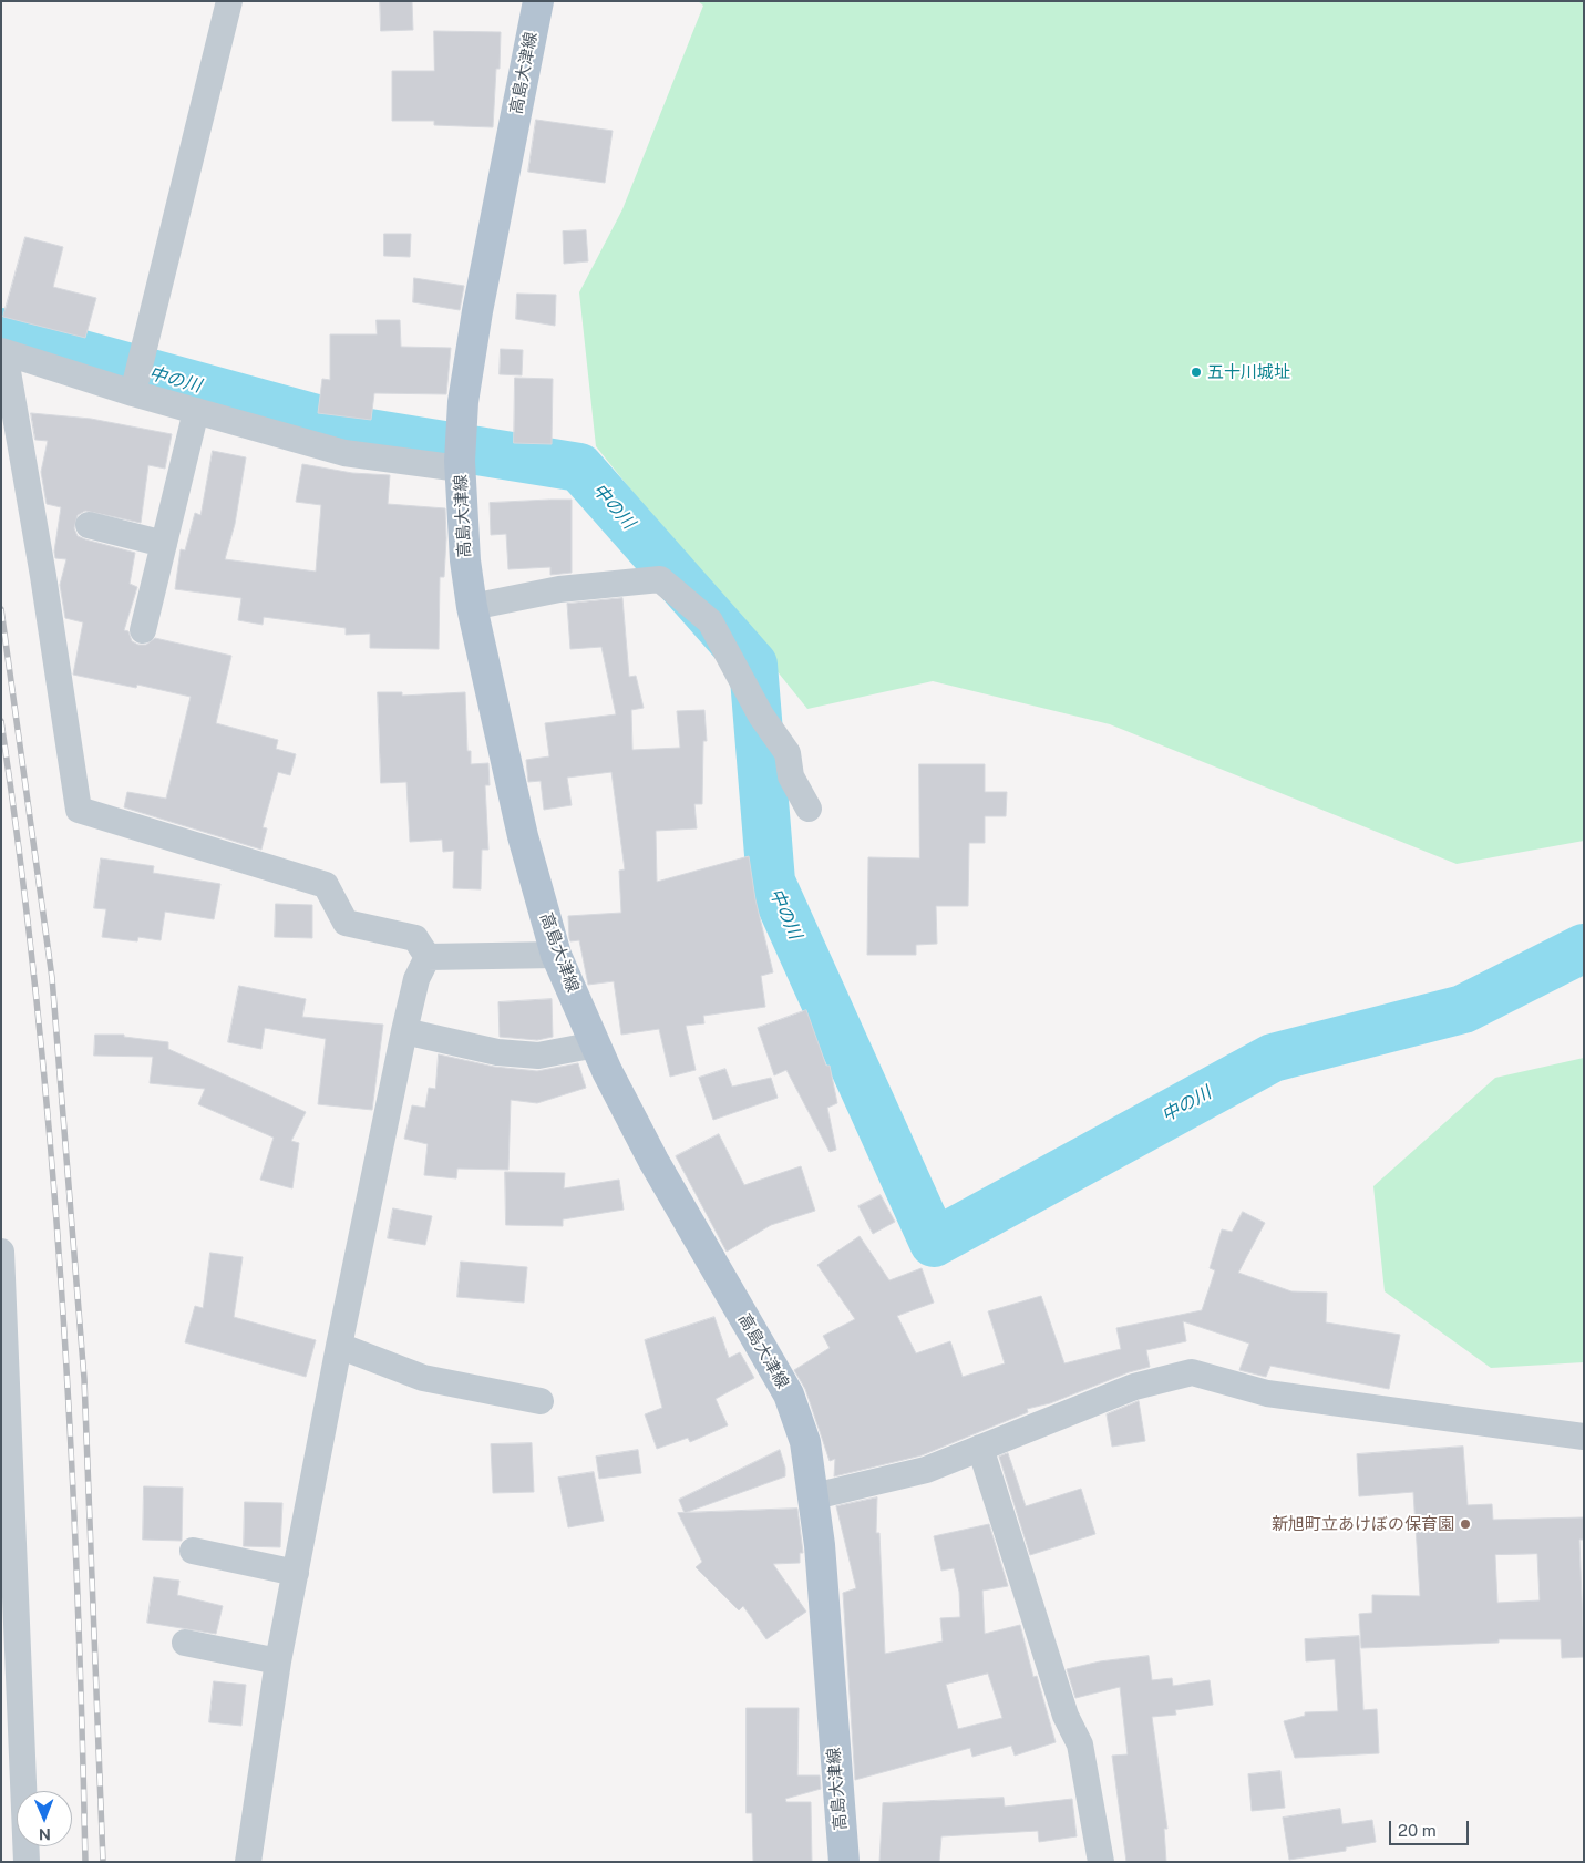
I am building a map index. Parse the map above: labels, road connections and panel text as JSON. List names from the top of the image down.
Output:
{
  "streets": {
    "main road": ["高島大津線"]
  },
  "water": ["中の川"],
  "places": ["五十川城址", "新旭町立あけぼの保育園"],
  "scale_bar": "20 m",
  "north": "bottom"
}
